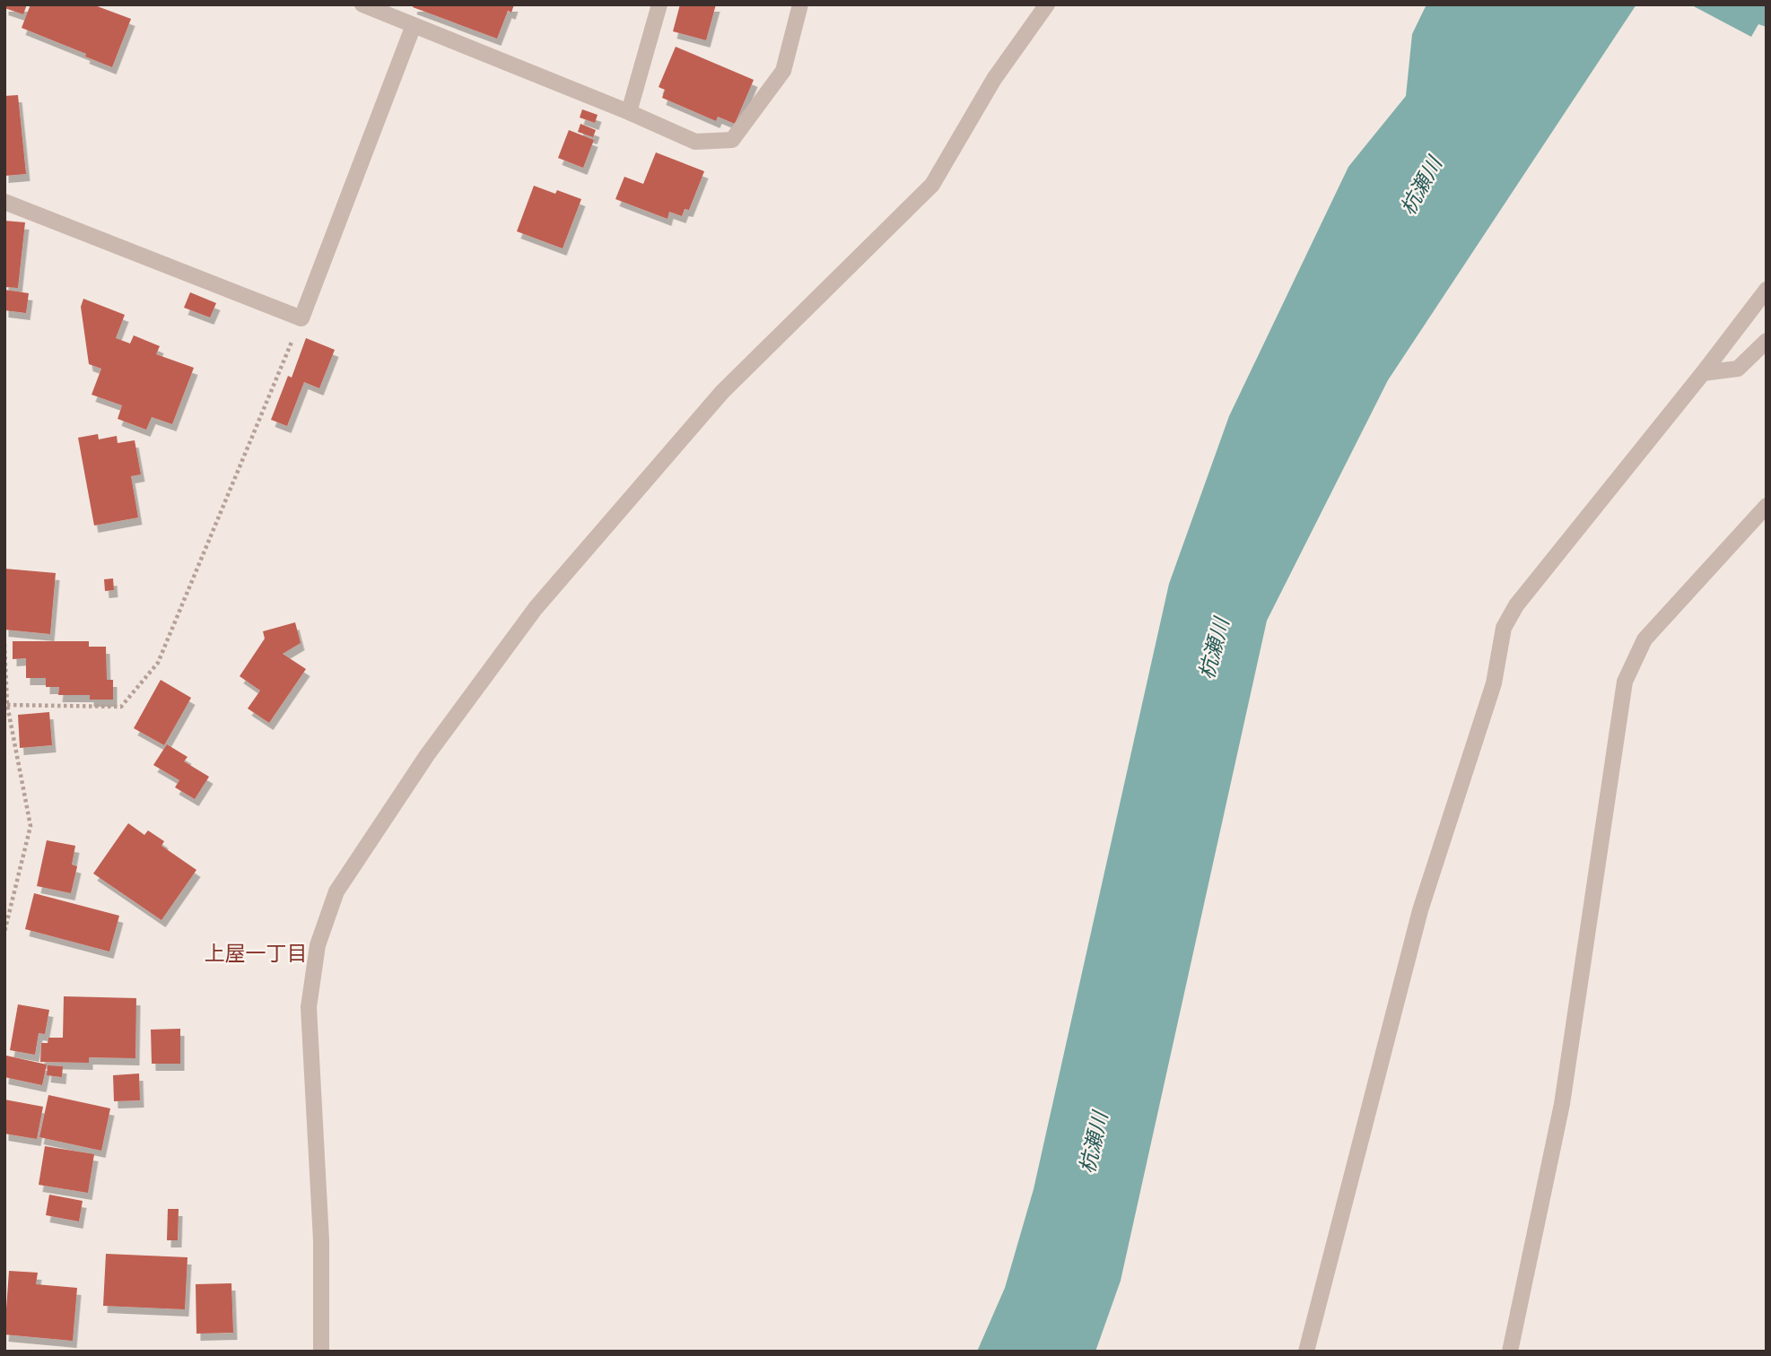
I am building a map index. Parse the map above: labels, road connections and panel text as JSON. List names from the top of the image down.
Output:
{
  "districts": ["上屋一丁目"],
  "water": ["杭瀬川"]
}
